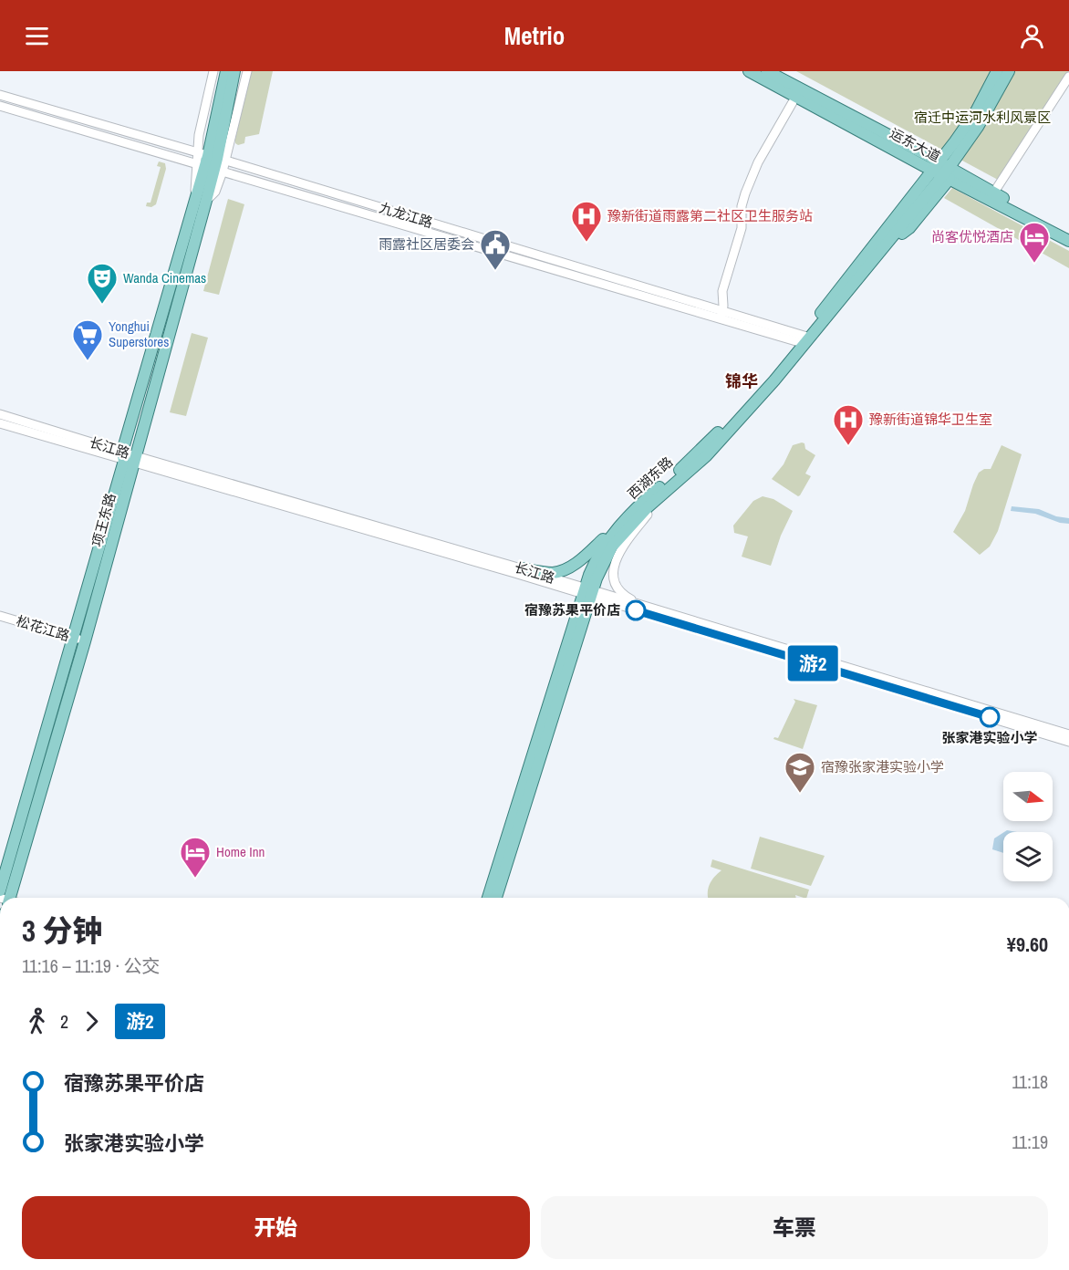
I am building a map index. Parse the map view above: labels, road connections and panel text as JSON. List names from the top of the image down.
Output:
{
  "streets": {
    "main road": ["运东大道", "西湖东路", "项王东路"],
    "street": ["九龙江路", "长江路", "松花江路"]
  },
  "crossings": [
    ["运东大道", "西湖东路"],
    ["九龙江路", "西湖东路"],
    ["九龙江路", "项王东路"],
    ["长江路", "西湖东路"],
    ["长江路", "项王东路"],
    ["项王东路", "松花江路"]
  ],
  "districts": ["锦华"],
  "parks": ["宿迁中运河水利风景区"],
  "places": {
    "hospital": ["豫新街道雨露第二社区卫生服务站", "豫新街道锦华卫生室"],
    "hotel": ["尚客优悦酒店", "Home Inn"],
    "public building": ["雨露社区居委会"],
    "theatre": ["Wanda Cinemas"],
    "supermarket": ["Yonghui Superstores"],
    "other": ["宿豫苏果平价店", "张家港实验小学"],
    "school or university": ["宿豫张家港实验小学"]
  },
  "lines": ["bus line 游2"],
  "north": "right",
  "page": {
    "header": "Metrio",
    "on_map": "游2",
    "heading": ["3 分钟", "11:16 – 11:19 · 公交", "¥9.60"],
    "legs": ["2", "游2"],
    "list": [
      {
        "name": "宿豫苏果平价店",
        "value": "11:18"
      },
      {
        "name": "张家港实验小学",
        "value": "11:19"
      }
    ],
    "buttons": ["开始", "车票"]
  }
}
